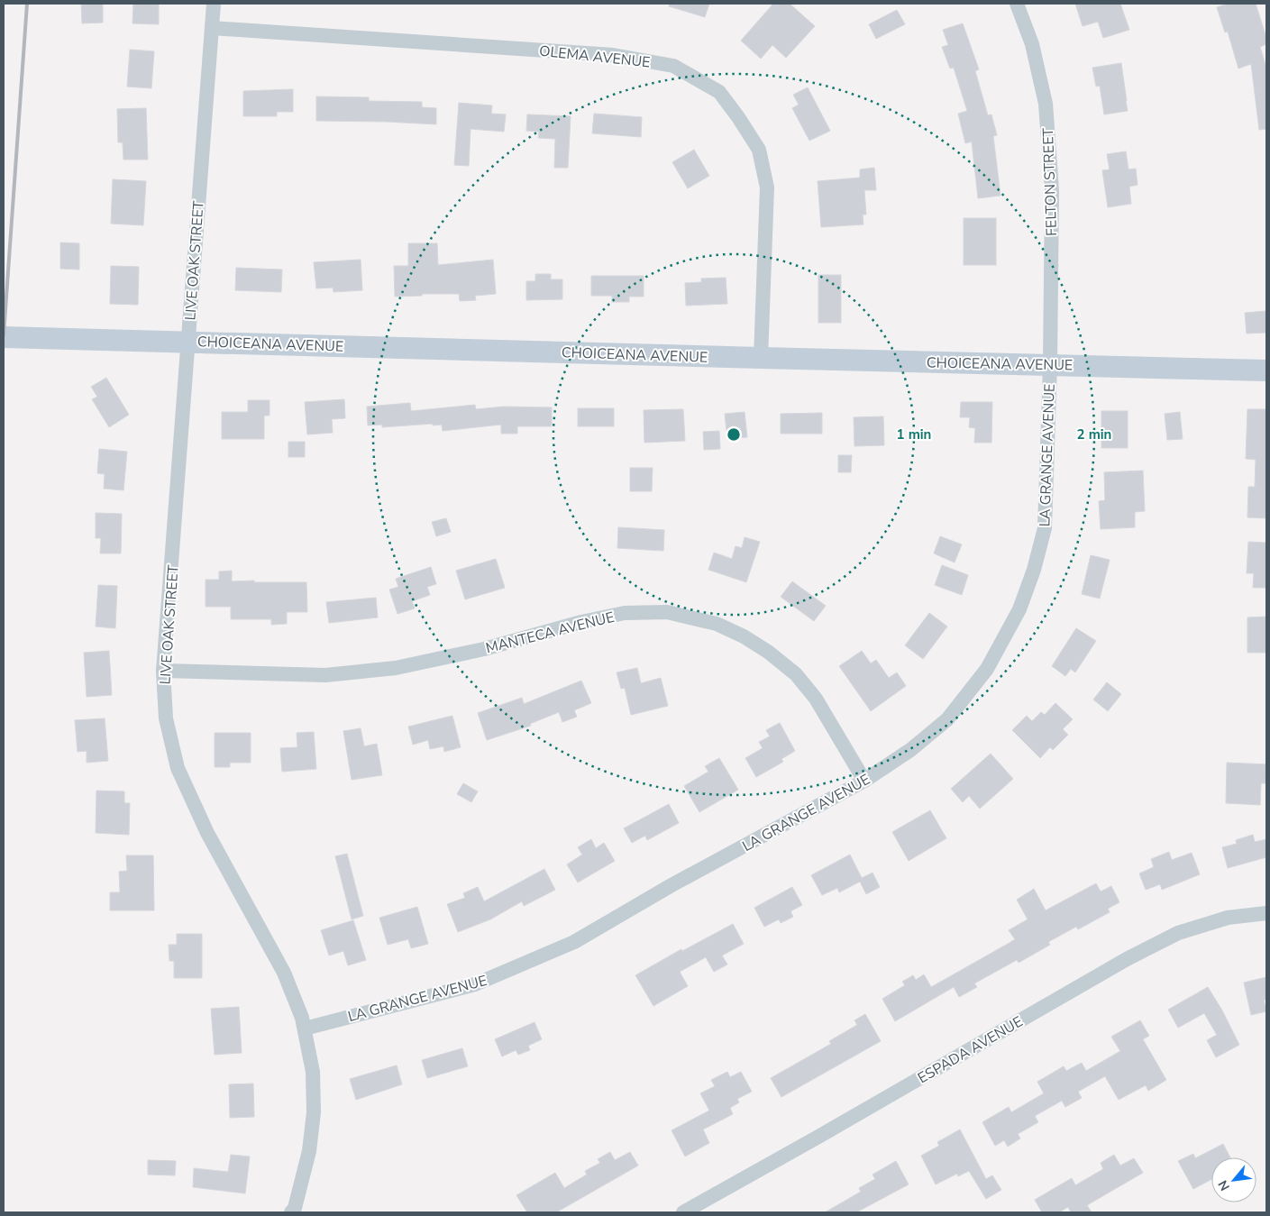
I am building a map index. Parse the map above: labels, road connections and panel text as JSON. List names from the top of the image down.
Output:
{
  "streets": {
    "street": [
      "OLEMA AVENUE",
      "FELTON STREET",
      "LIVE OAK STREET",
      "CHOICEANA AVENUE",
      "LA GRANGE AVENUE",
      "MANTECA AVENUE",
      "ESPADA AVENUE"
    ]
  },
  "crossings": [
    ["OLEMA AVENUE", "LIVE OAK STREET"],
    ["OLEMA AVENUE", "CHOICEANA AVENUE"],
    ["FELTON STREET", "CHOICEANA AVENUE"],
    ["FELTON STREET", "LA GRANGE AVENUE"],
    ["LIVE OAK STREET", "CHOICEANA AVENUE"],
    ["LIVE OAK STREET", "LA GRANGE AVENUE"],
    ["LIVE OAK STREET", "MANTECA AVENUE"],
    ["CHOICEANA AVENUE", "LA GRANGE AVENUE"],
    ["LA GRANGE AVENUE", "MANTECA AVENUE"]
  ],
  "north": "bottom left",
  "rings": ["1 min", "2 min"]
}
